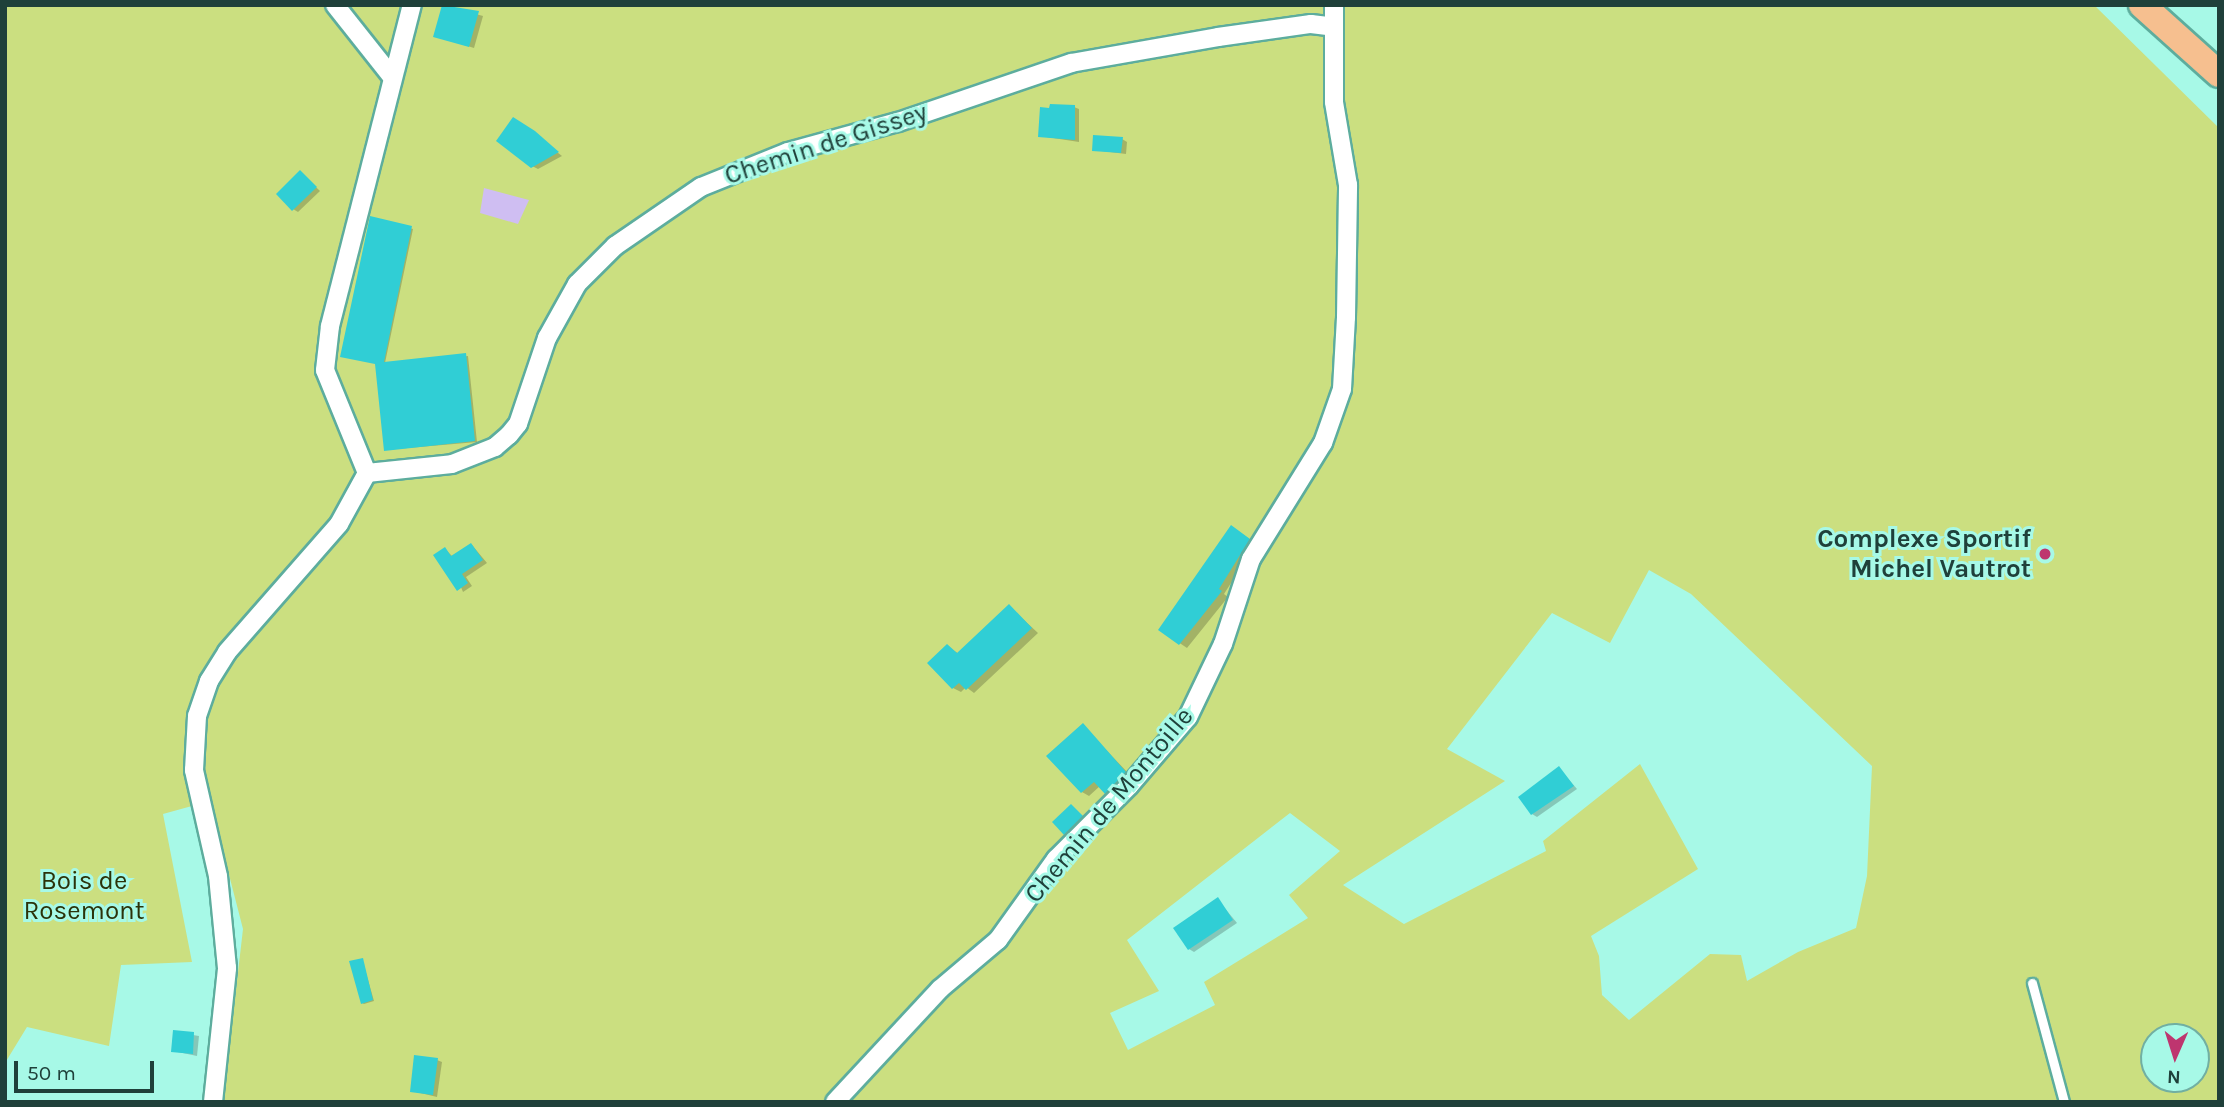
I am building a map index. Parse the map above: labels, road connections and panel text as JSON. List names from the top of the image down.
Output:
{
  "streets": {
    "street": ["Chemin de Gissey", "Chemin de Montoille"]
  },
  "crossings": [
    ["Chemin de Gissey", "Chemin de Montoille"]
  ],
  "parks": ["Bois de Rosemont"],
  "places": ["Complexe Sportif Michel Vautrot"],
  "scale_bar": "50 m",
  "north": "bottom"
}
